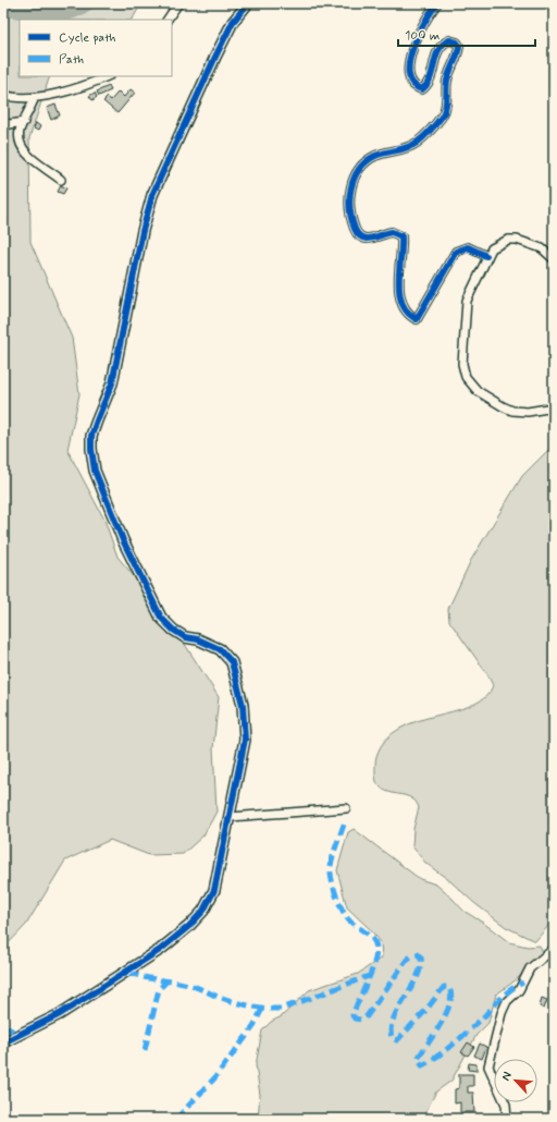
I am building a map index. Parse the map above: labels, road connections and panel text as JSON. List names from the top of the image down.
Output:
{
  "legend": ["Cycle path", "Path"],
  "scale_bar": "100 m",
  "north": "top left"
}
